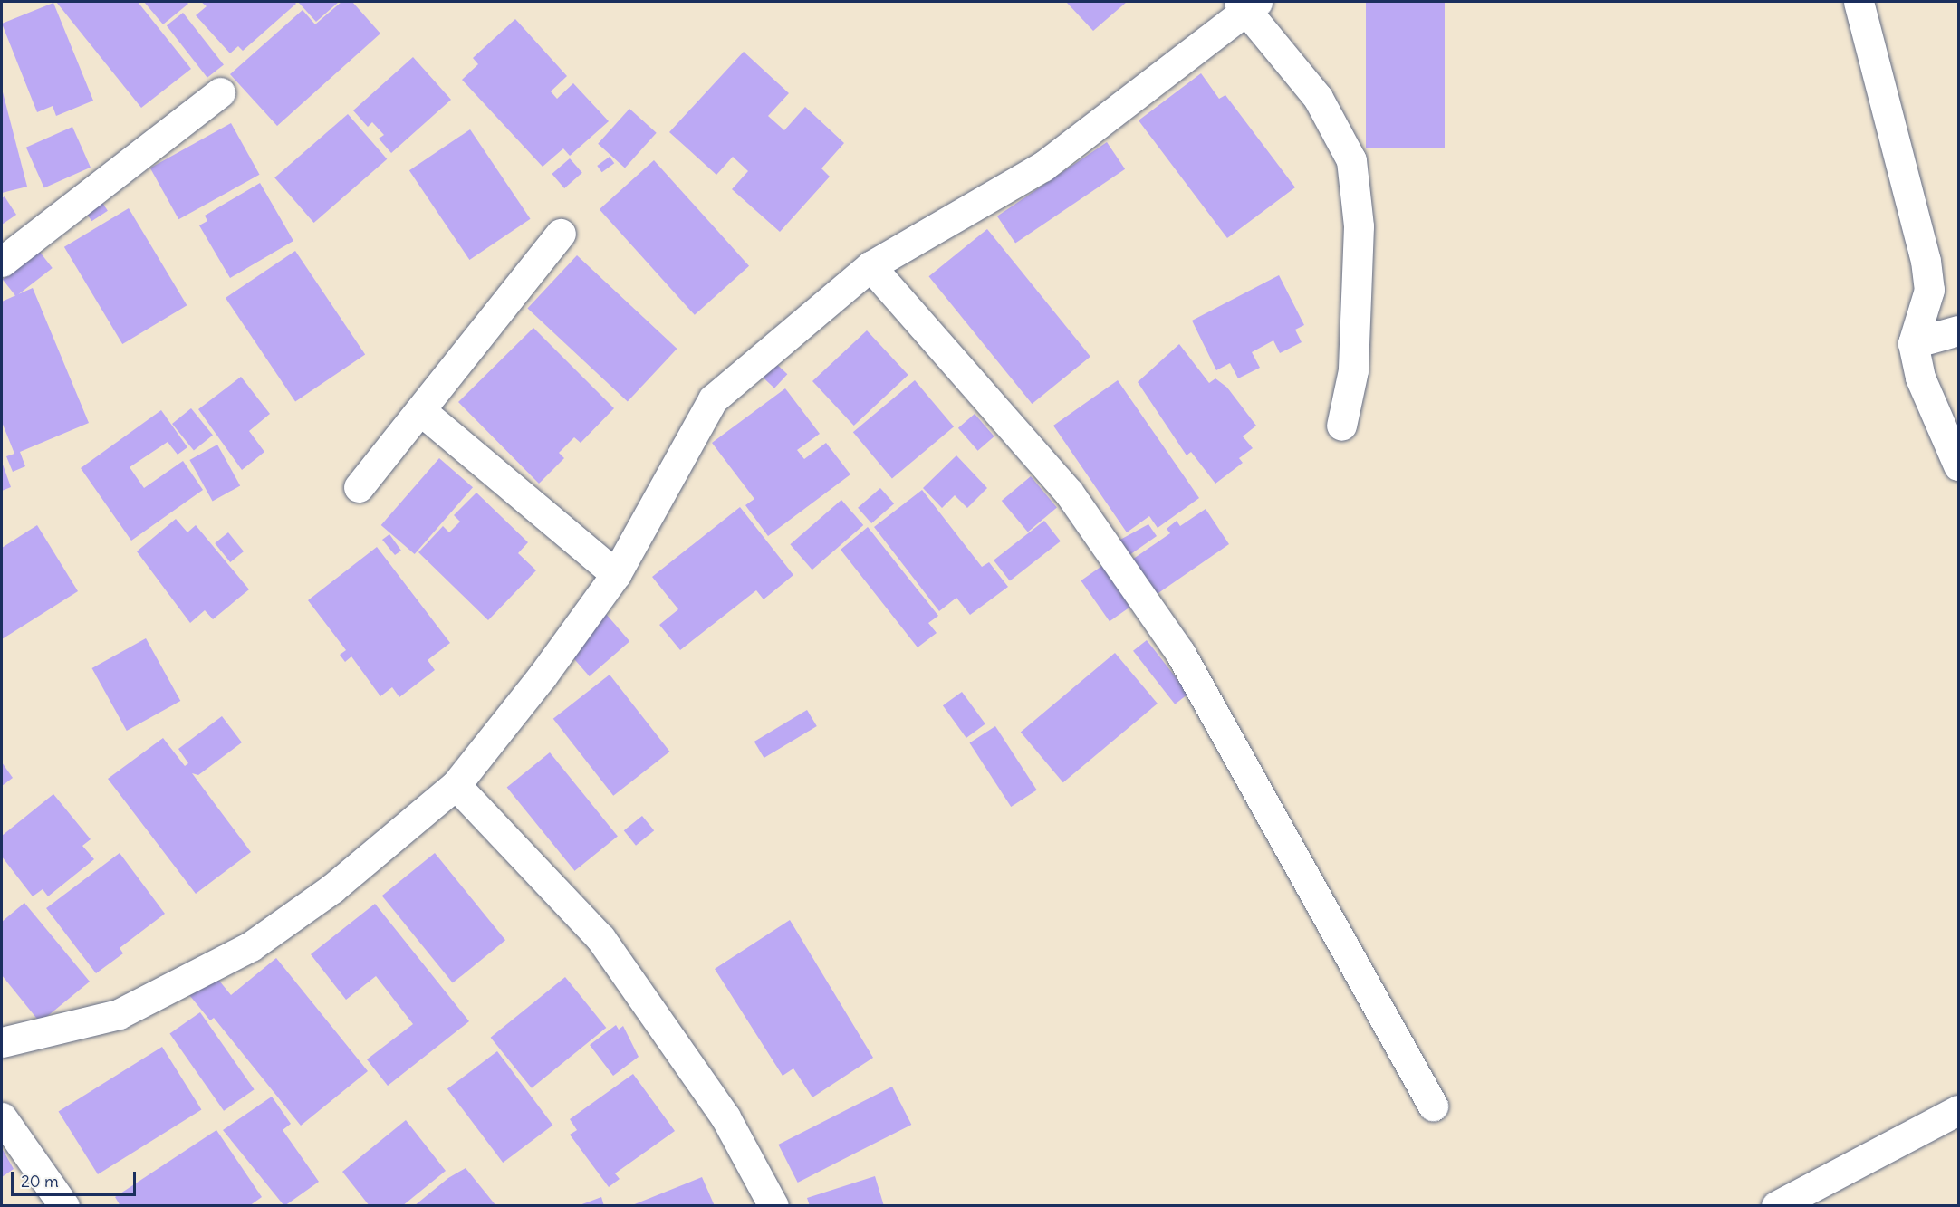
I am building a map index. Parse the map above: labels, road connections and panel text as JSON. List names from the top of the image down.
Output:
{
  "scale_bar": "20 m"
}
